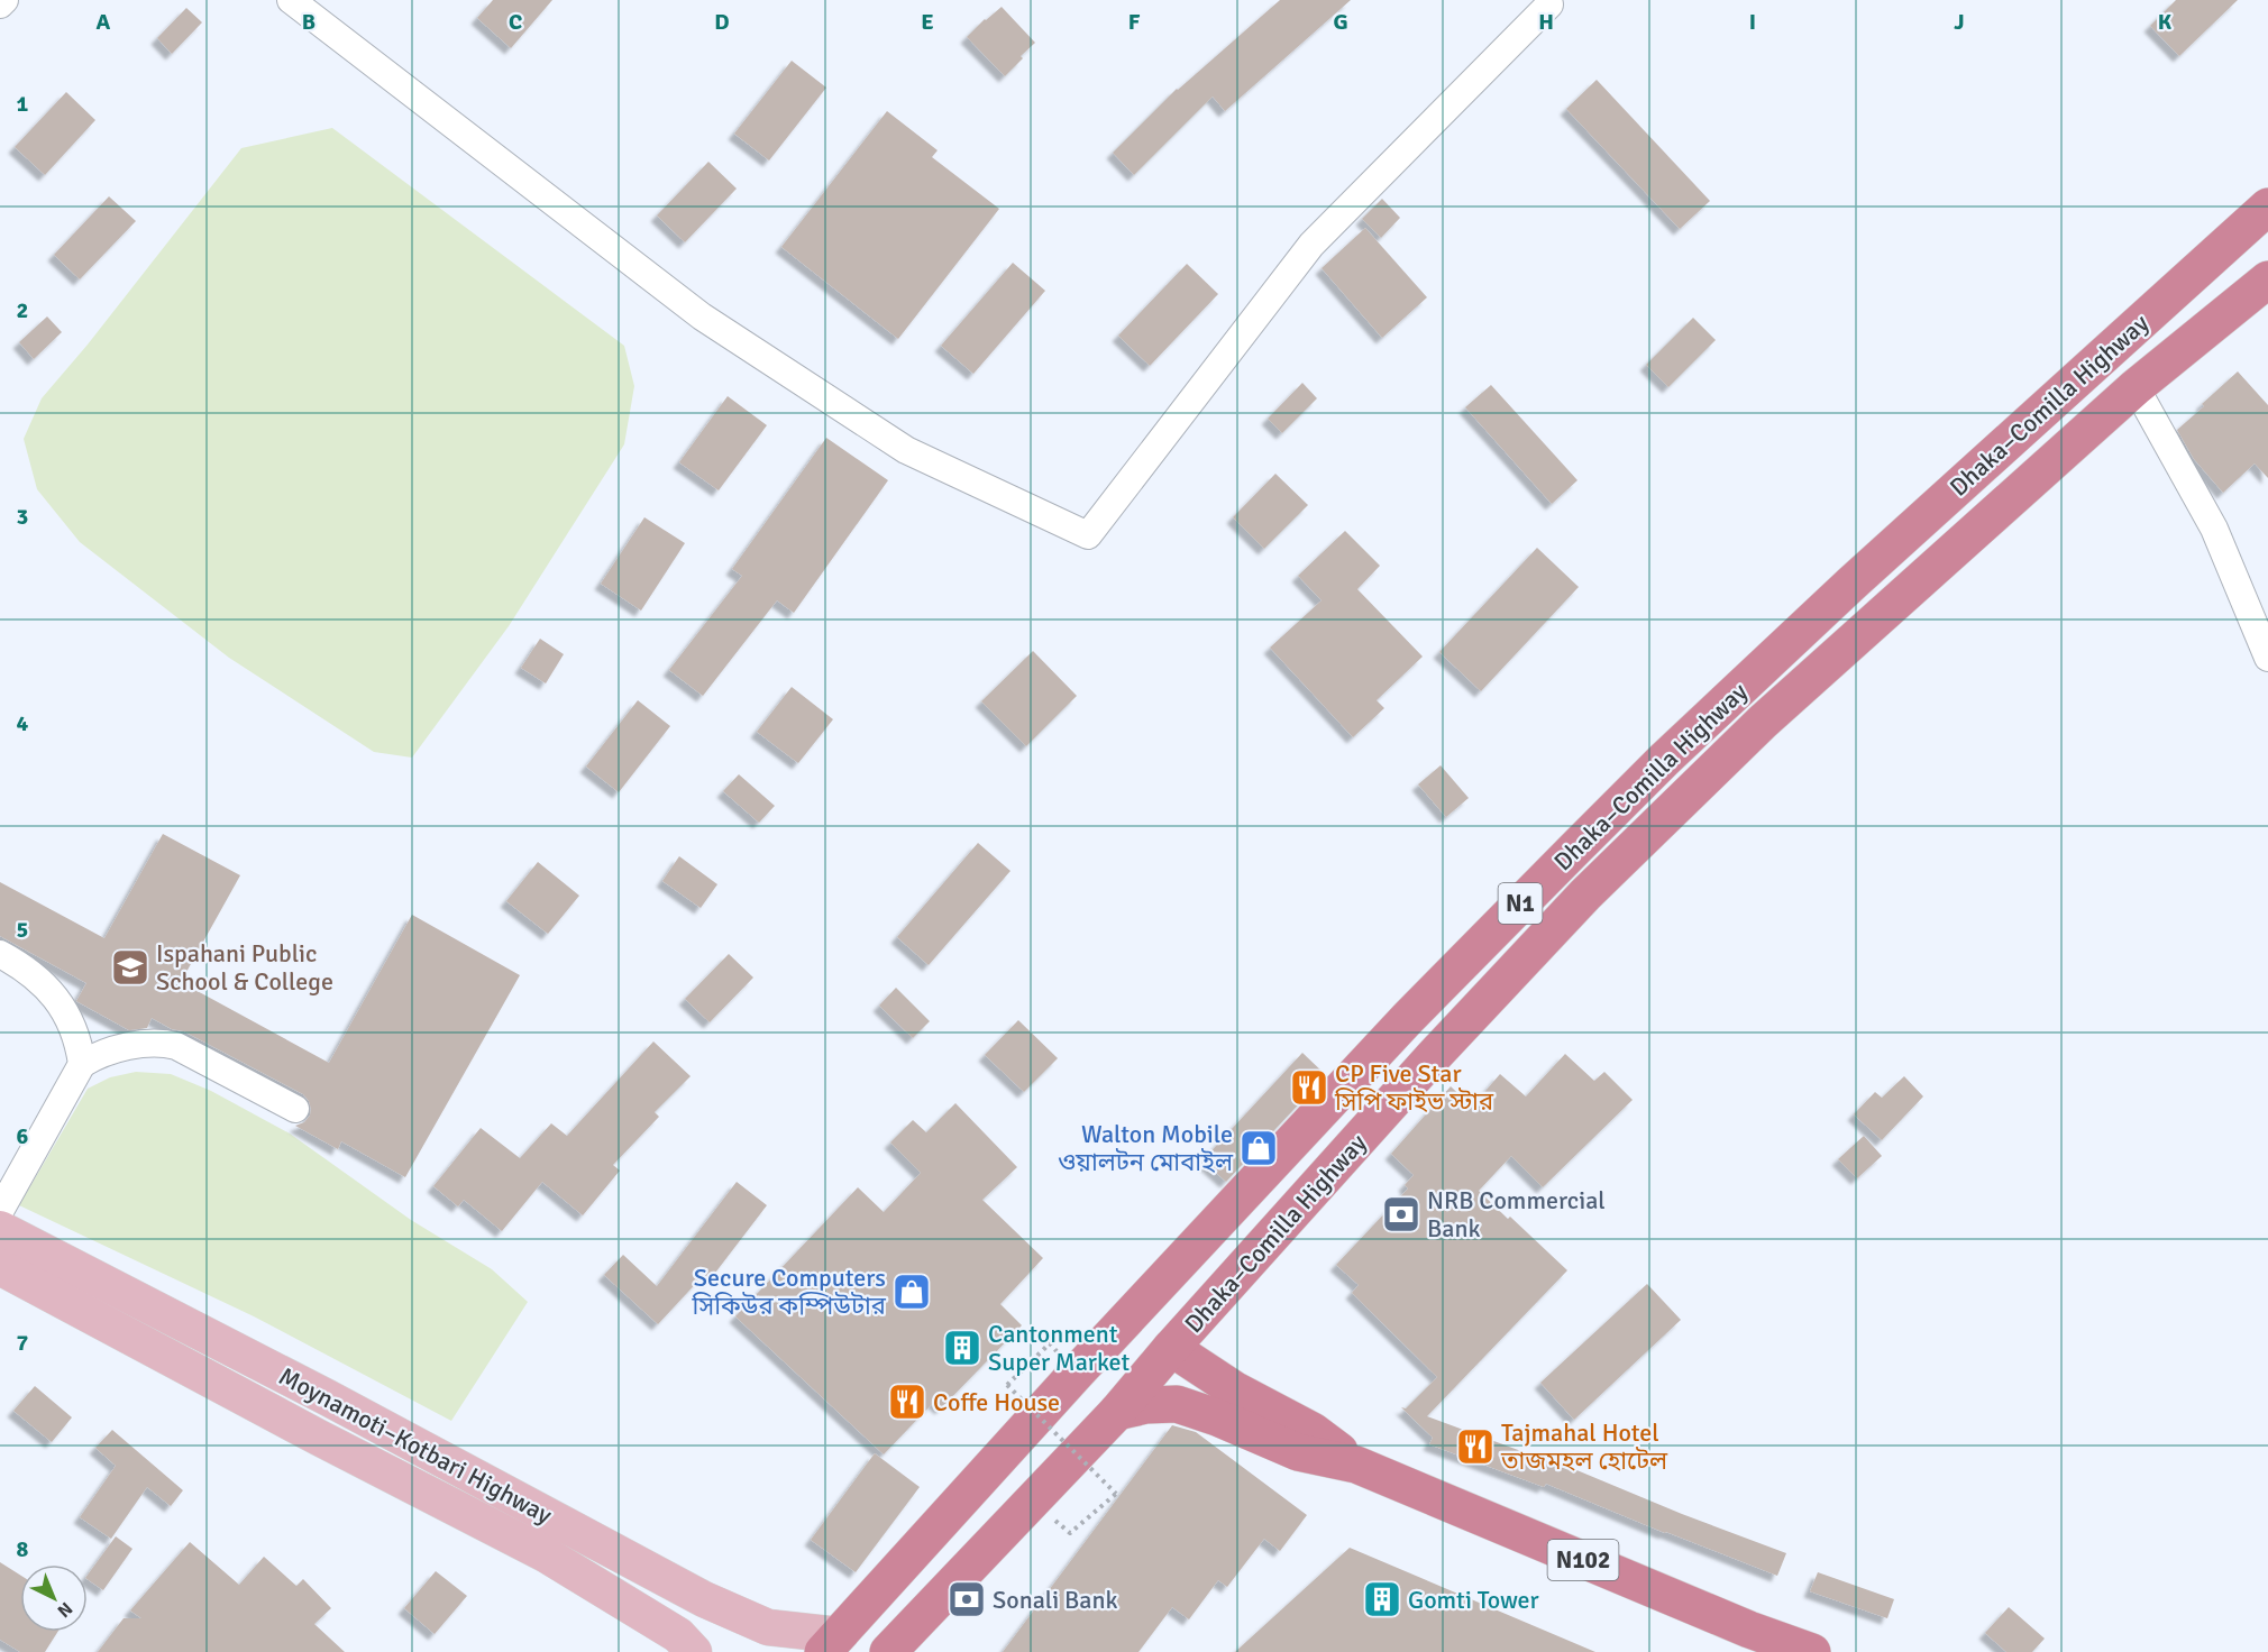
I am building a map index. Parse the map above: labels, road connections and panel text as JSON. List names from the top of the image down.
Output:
{
  "streets": {
    "highway": ["Dhaka–Comilla Highway", "N1", "N102"],
    "main road": ["Moynamoti–Kotbari Highway"]
  },
  "crossings": [
    ["Dhaka–Comilla Highway", "Moynamoti–Kotbari Highway"],
    ["Dhaka–Comilla Highway", "N102"]
  ],
  "places": {
    "school or university": ["Ispahani Public School & College"],
    "restaurant": ["CP Five Star সিপি ফাইভ স্টার", "Coffe House", "Tajmahal Hotel তাজমহল হোটেল"],
    "shop": ["Walton Mobile ওয়ালটন মোবাইল", "Secure Computers সিকিউর কম্পিউটার"],
    "bank": ["NRB Commercial Bank", "Sonali Bank"],
    "building": ["Cantonment Super Market", "Gomti Tower"]
  },
  "north": "bottom right",
  "grid": {
    "columns": [
      "A",
      "B",
      "C",
      "D",
      "E",
      "F",
      "G",
      "H",
      "I",
      "J",
      "K"
    ],
    "rows": [
      "1",
      "2",
      "3",
      "4",
      "5",
      "6",
      "7",
      "8"
    ]
  }
}
